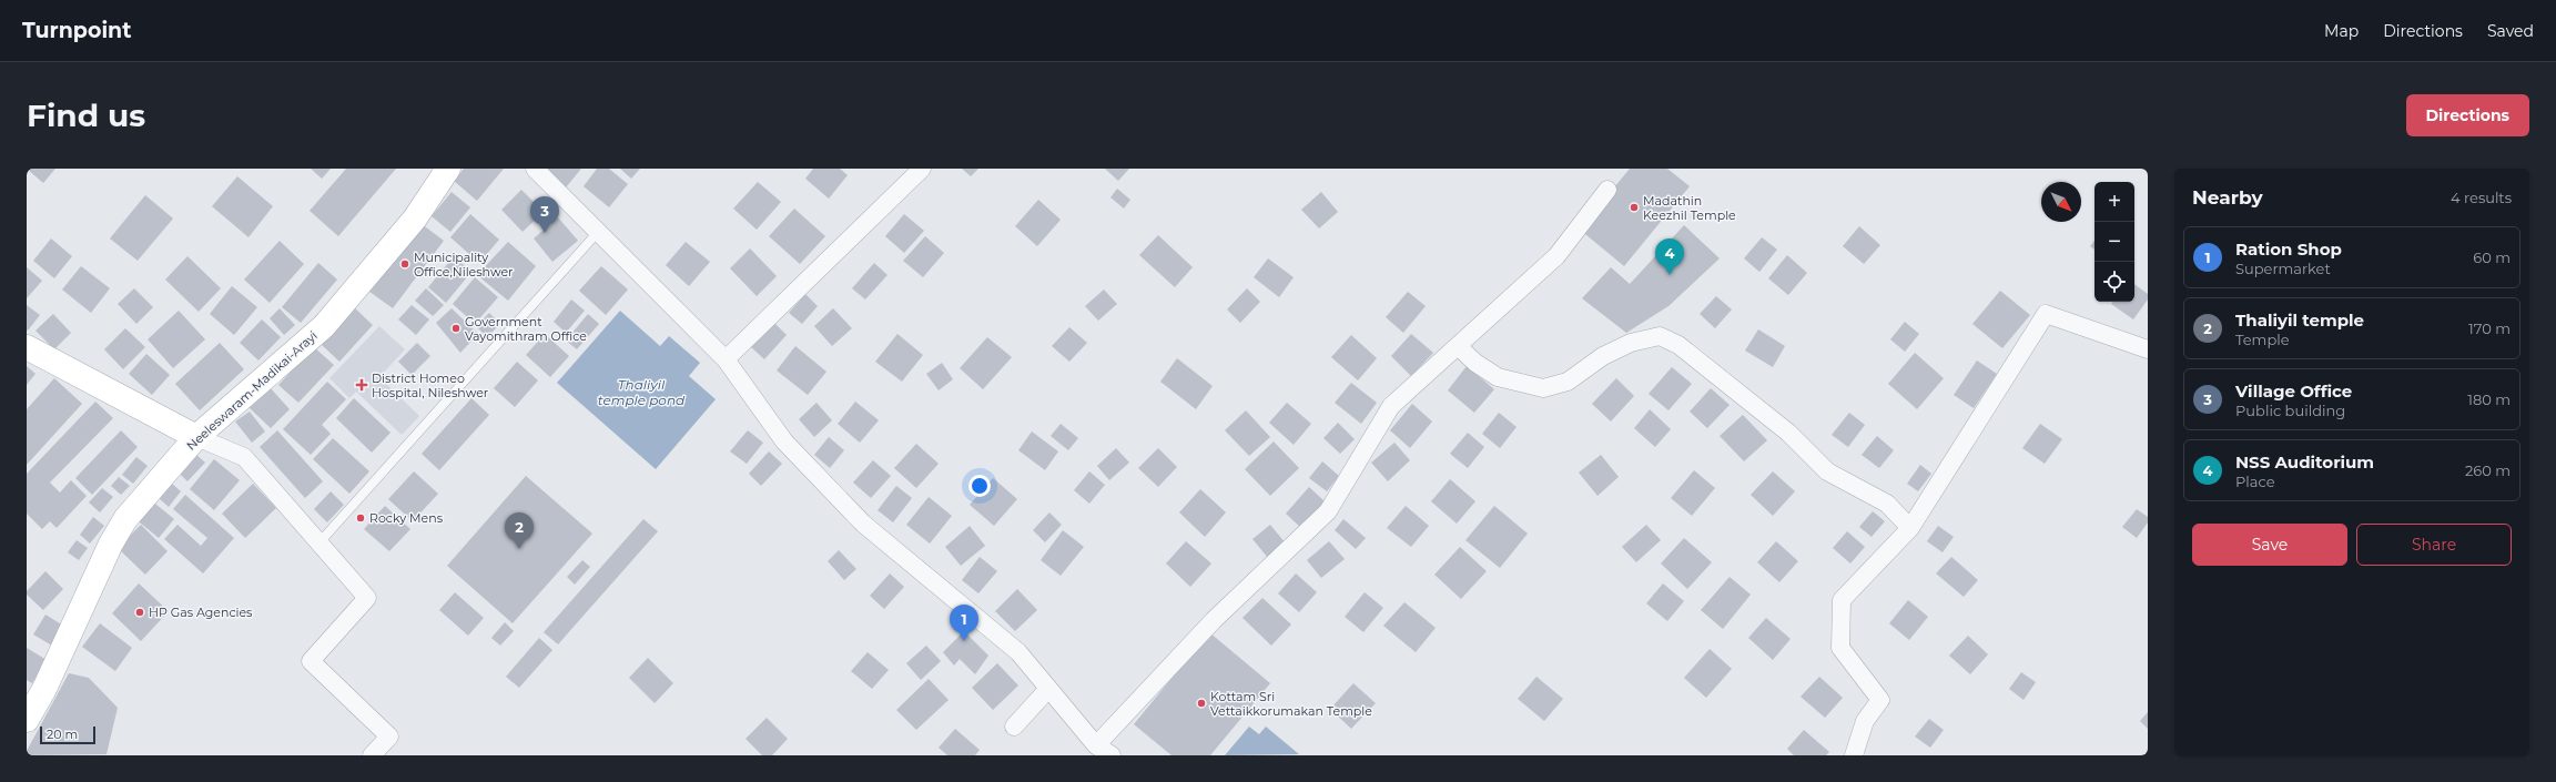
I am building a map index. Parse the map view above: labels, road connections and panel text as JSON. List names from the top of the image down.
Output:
{
  "streets": {
    "main road": ["Neeleswaram-Madikai-Arayi"]
  },
  "water": ["Thaliyil temple pond"],
  "places": {
    "other": [
      "Madathin Keezhil Temple",
      "Municipality Office,Nileshwer",
      "Government Vayomithram Office",
      "Rocky Mens",
      "HP Gas Agencies",
      "Kottam Sri Vettaikkorumakan Temple"
    ],
    "health": ["District Homeo Hospital, Nileshwer"]
  },
  "scale_bar": "20 m",
  "north": "bottom right",
  "page": {
    "header": "Turnpoint",
    "nav": ["Map", "Directions", "Saved"],
    "buttons": [
      "Directions",
      ["Save", "Share"]
    ],
    "title": "Find us",
    "heading": ["Nearby", "4 results"],
    "map_buttons": ["+", "−"],
    "pins": [
      "3",
      "4",
      "2",
      "1"
    ],
    "list": [
      {
        "mark": "1",
        "name": "Ration Shop",
        "note": "Supermarket",
        "value": "60 m"
      },
      {
        "mark": "2",
        "name": "Thaliyil temple",
        "note": "Temple",
        "value": "170 m"
      },
      {
        "mark": "3",
        "name": "Village Office",
        "note": "Public building",
        "value": "180 m"
      },
      {
        "mark": "4",
        "name": "NSS Auditorium",
        "note": "Place",
        "value": "260 m"
      }
    ],
    "scale": "20 m"
  }
}
